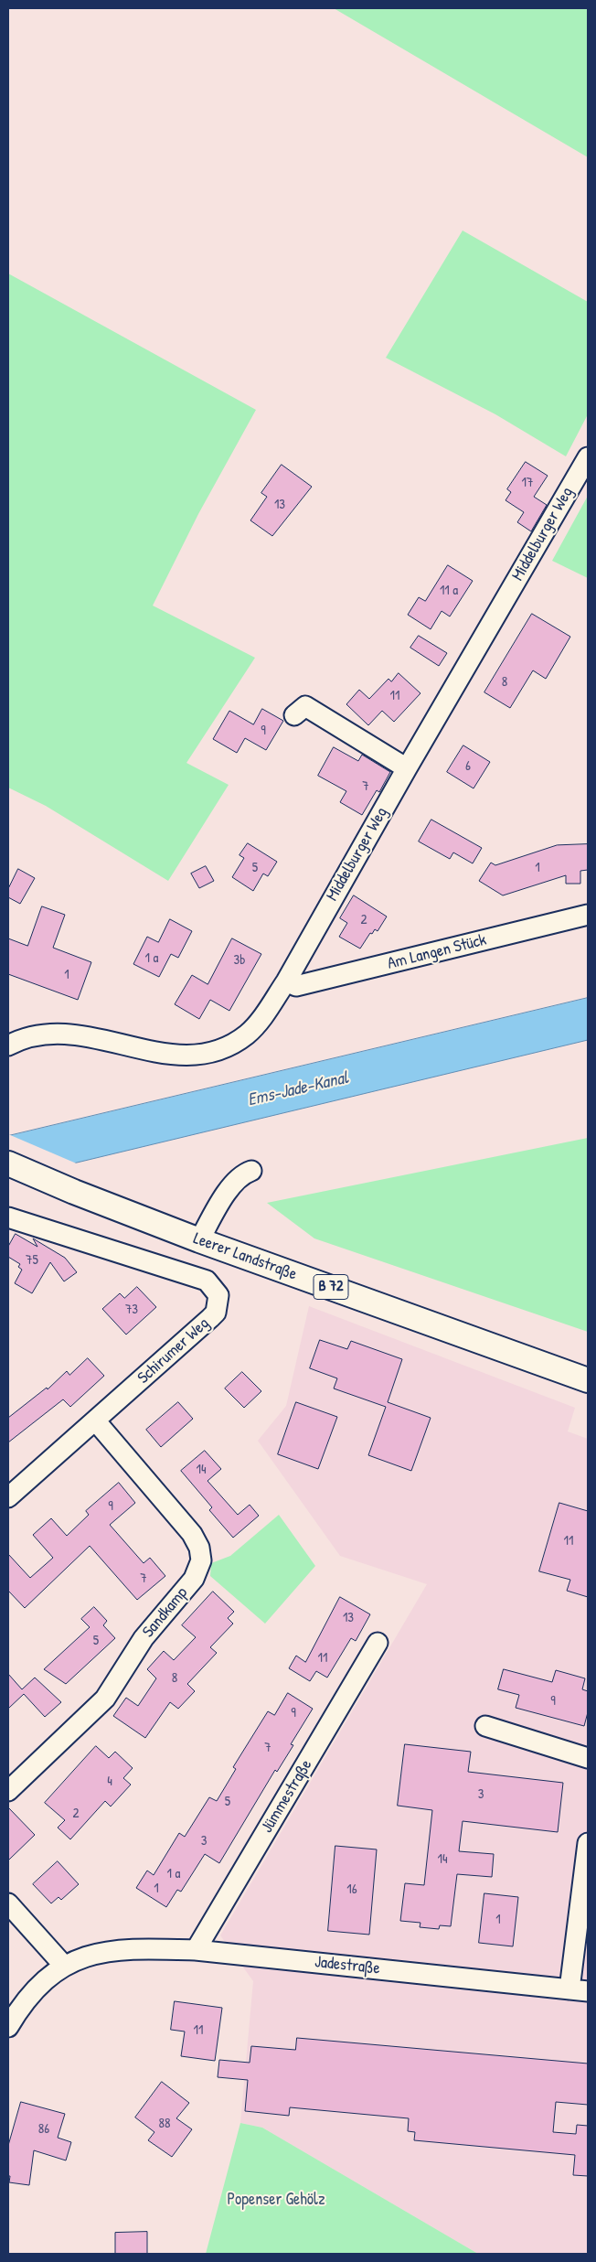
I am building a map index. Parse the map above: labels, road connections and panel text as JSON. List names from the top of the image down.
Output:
{
  "streets": {
    "main road": ["Leerer Landstraße", "B 72"],
    "street": [
      "Middelburger Weg",
      "Am Langen Stück",
      "Schirumer Weg",
      "Sandkamp",
      "Jümmestraße",
      "Jadestraße"
    ]
  },
  "crossings": [
    ["Middelburger Weg", "Am Langen Stück"],
    ["Schirumer Weg", "Sandkamp"],
    ["Jümmestraße", "Jadestraße"]
  ],
  "water": ["Ems-Jade-Kanal"],
  "parks": ["Popenser Gehölz"],
  "house_numbers": [
    "17",
    "13",
    "11 a",
    "8",
    "11",
    "9",
    "6",
    "7",
    "5",
    "1",
    "2",
    "1 a",
    "3b",
    "1",
    "75",
    "73",
    "14",
    "9",
    "11",
    "7",
    "13",
    "5",
    "11",
    "8",
    "9",
    "9",
    "7",
    "4",
    "3",
    "5",
    "2",
    "3",
    "14",
    "1 a",
    "1",
    "16",
    "1",
    "11",
    "88",
    "86"
  ]
}
